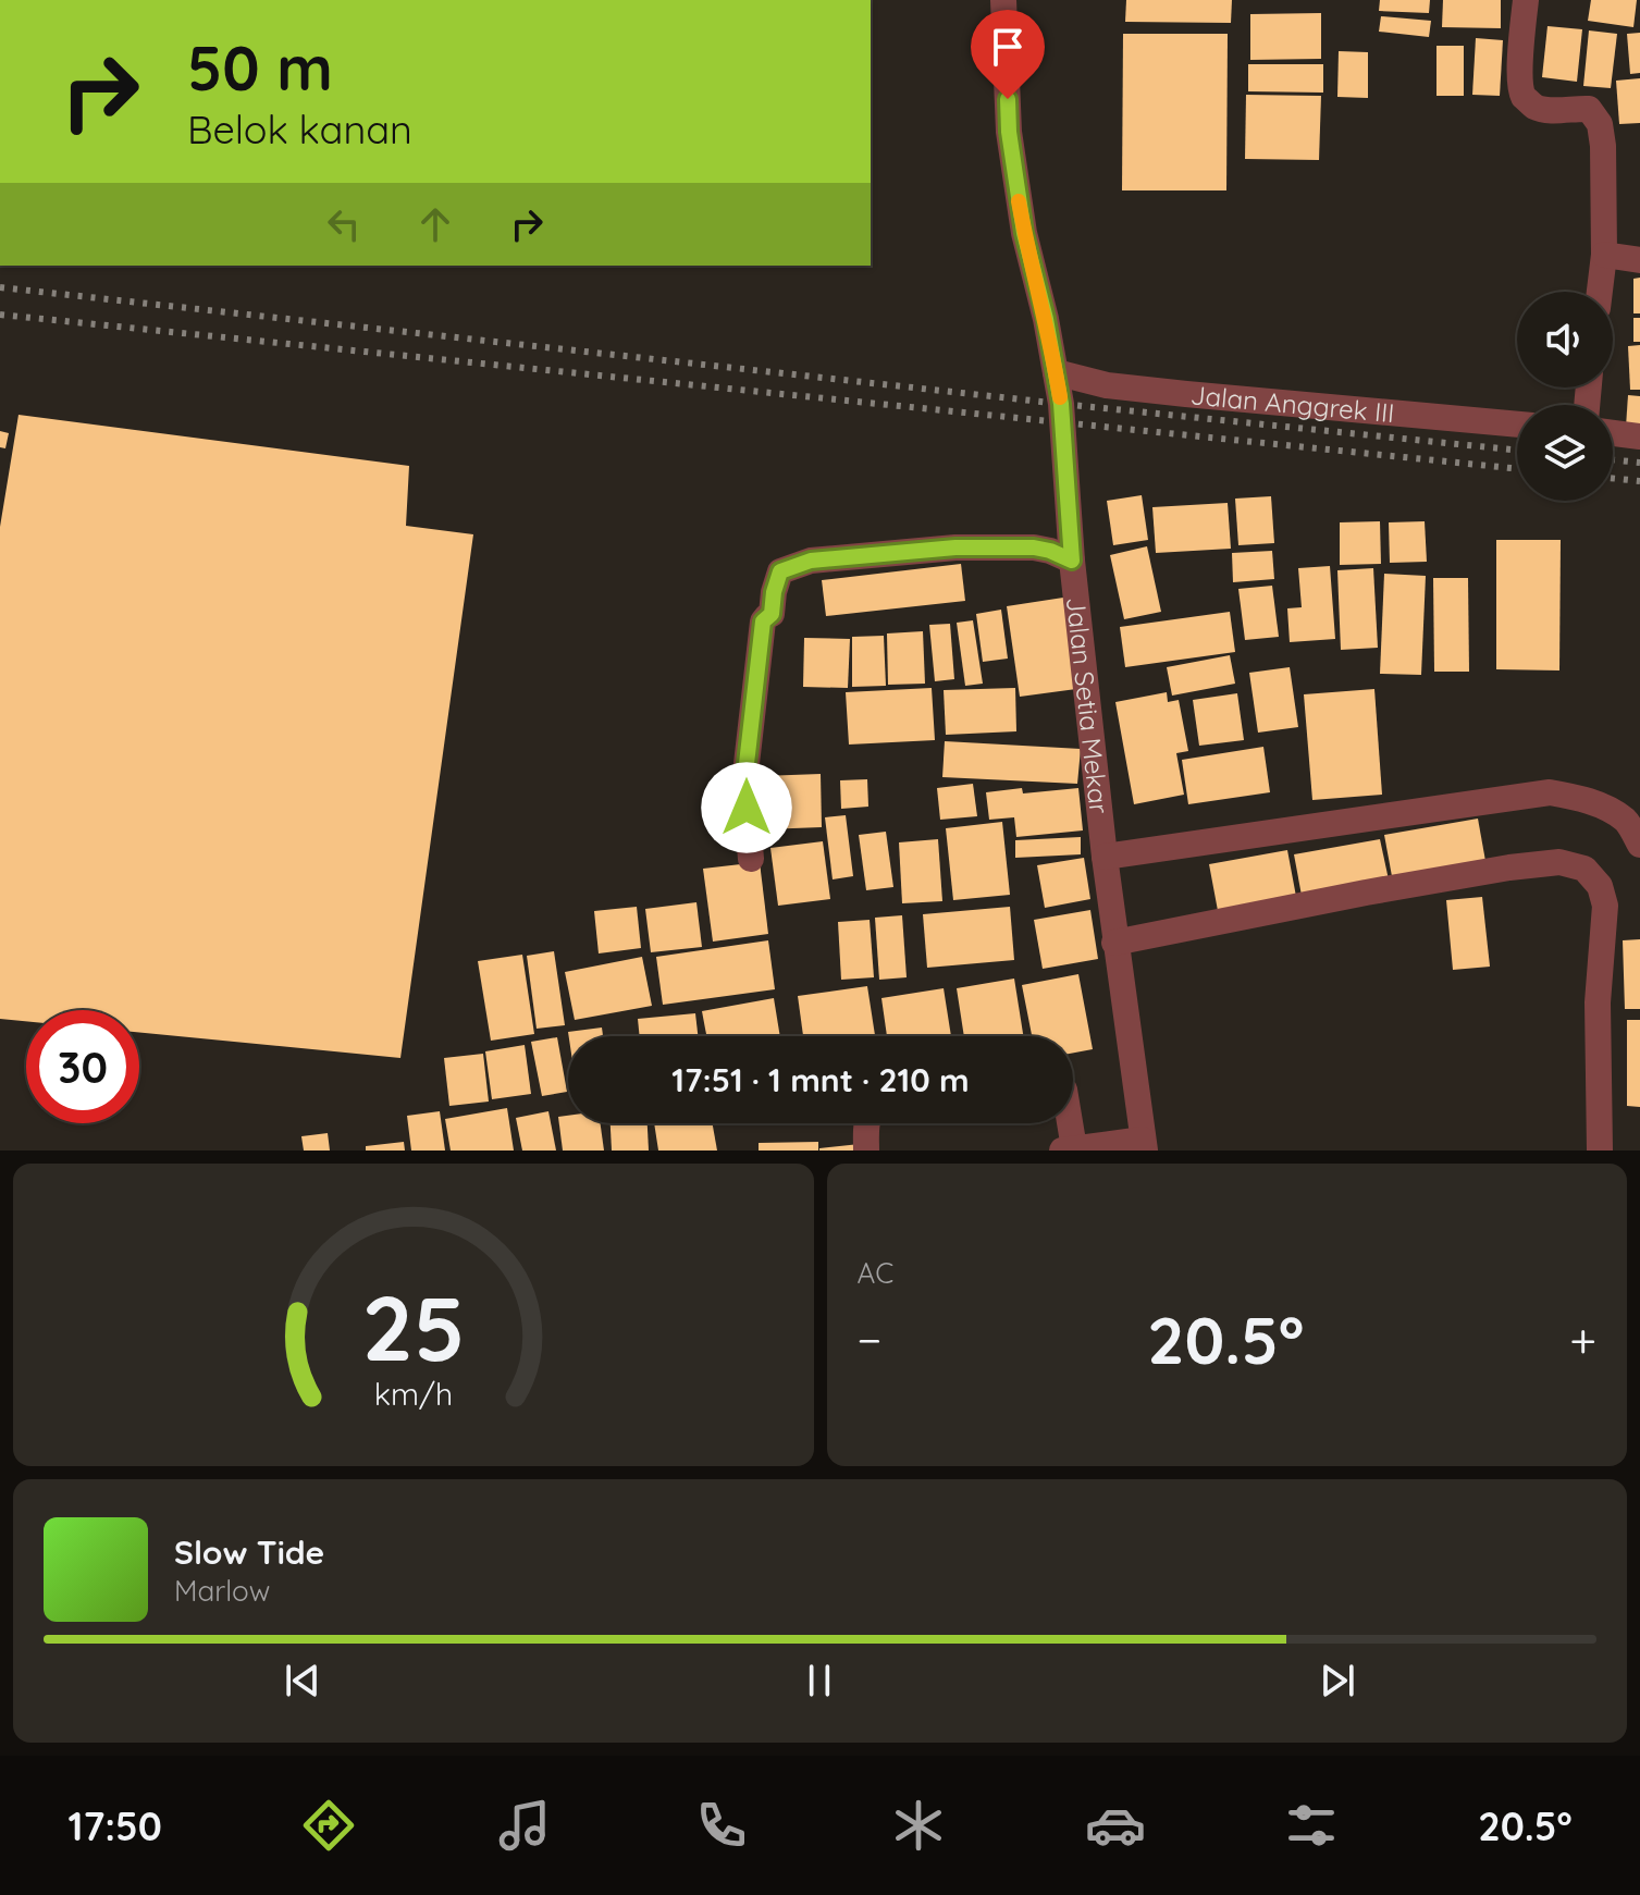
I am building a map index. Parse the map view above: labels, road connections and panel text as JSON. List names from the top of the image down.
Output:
{
  "streets": {
    "street": ["Jalan Anggrek III", "Jalan Setia Mekar"]
  },
  "crossings": [
    ["Jalan Anggrek III", "Jalan Setia Mekar"]
  ],
  "page": {
    "turn": ["50 m", "Belok kanan"],
    "limit": "30",
    "trip": "17:51 · 1 mnt · 210 m",
    "tile": "AC",
    "heat": ["−", "20.5°", "+"],
    "song": ["Slow Tide", "Marlow"],
    "tabs": ["17:50", "20.5°"],
    "gauge": ["25", "km/h"]
  }
}
